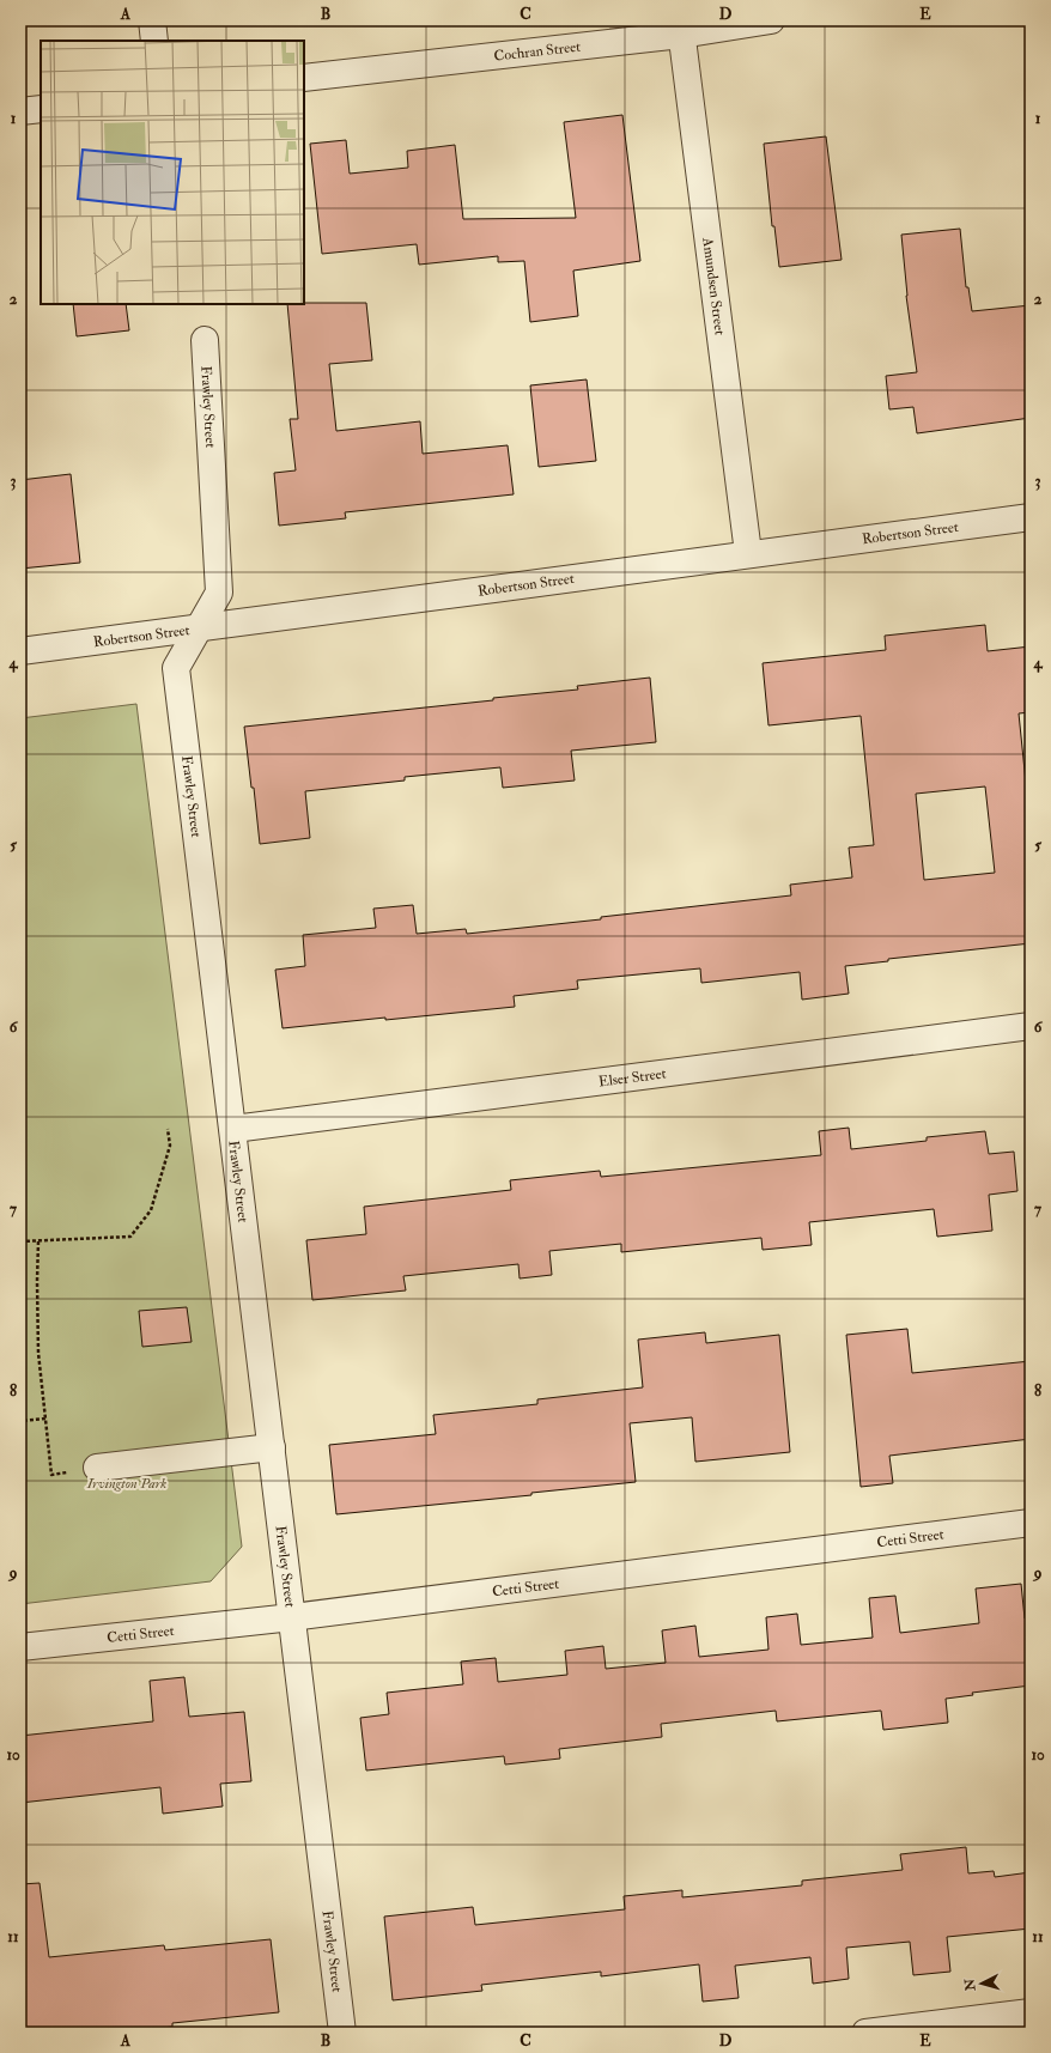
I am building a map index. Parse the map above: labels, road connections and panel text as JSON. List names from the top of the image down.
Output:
{
  "streets": {
    "street": [
      "Cochran Street",
      "Amundsen Street",
      "Frawley Street",
      "Robertson Street",
      "Elser Street",
      "Cetti Street"
    ]
  },
  "crossings": [
    ["Cochran Street", "Amundsen Street"],
    ["Amundsen Street", "Robertson Street"],
    ["Frawley Street", "Robertson Street"],
    ["Frawley Street", "Elser Street"],
    ["Frawley Street", "Cetti Street"]
  ],
  "parks": ["Irvington Park"],
  "north": "left",
  "grid": {
    "columns": [
      "A",
      "B",
      "C",
      "D",
      "E"
    ],
    "rows": [
      "1",
      "2",
      "3",
      "4",
      "5",
      "6",
      "7",
      "8",
      "9",
      "10",
      "11"
    ]
  }
}
